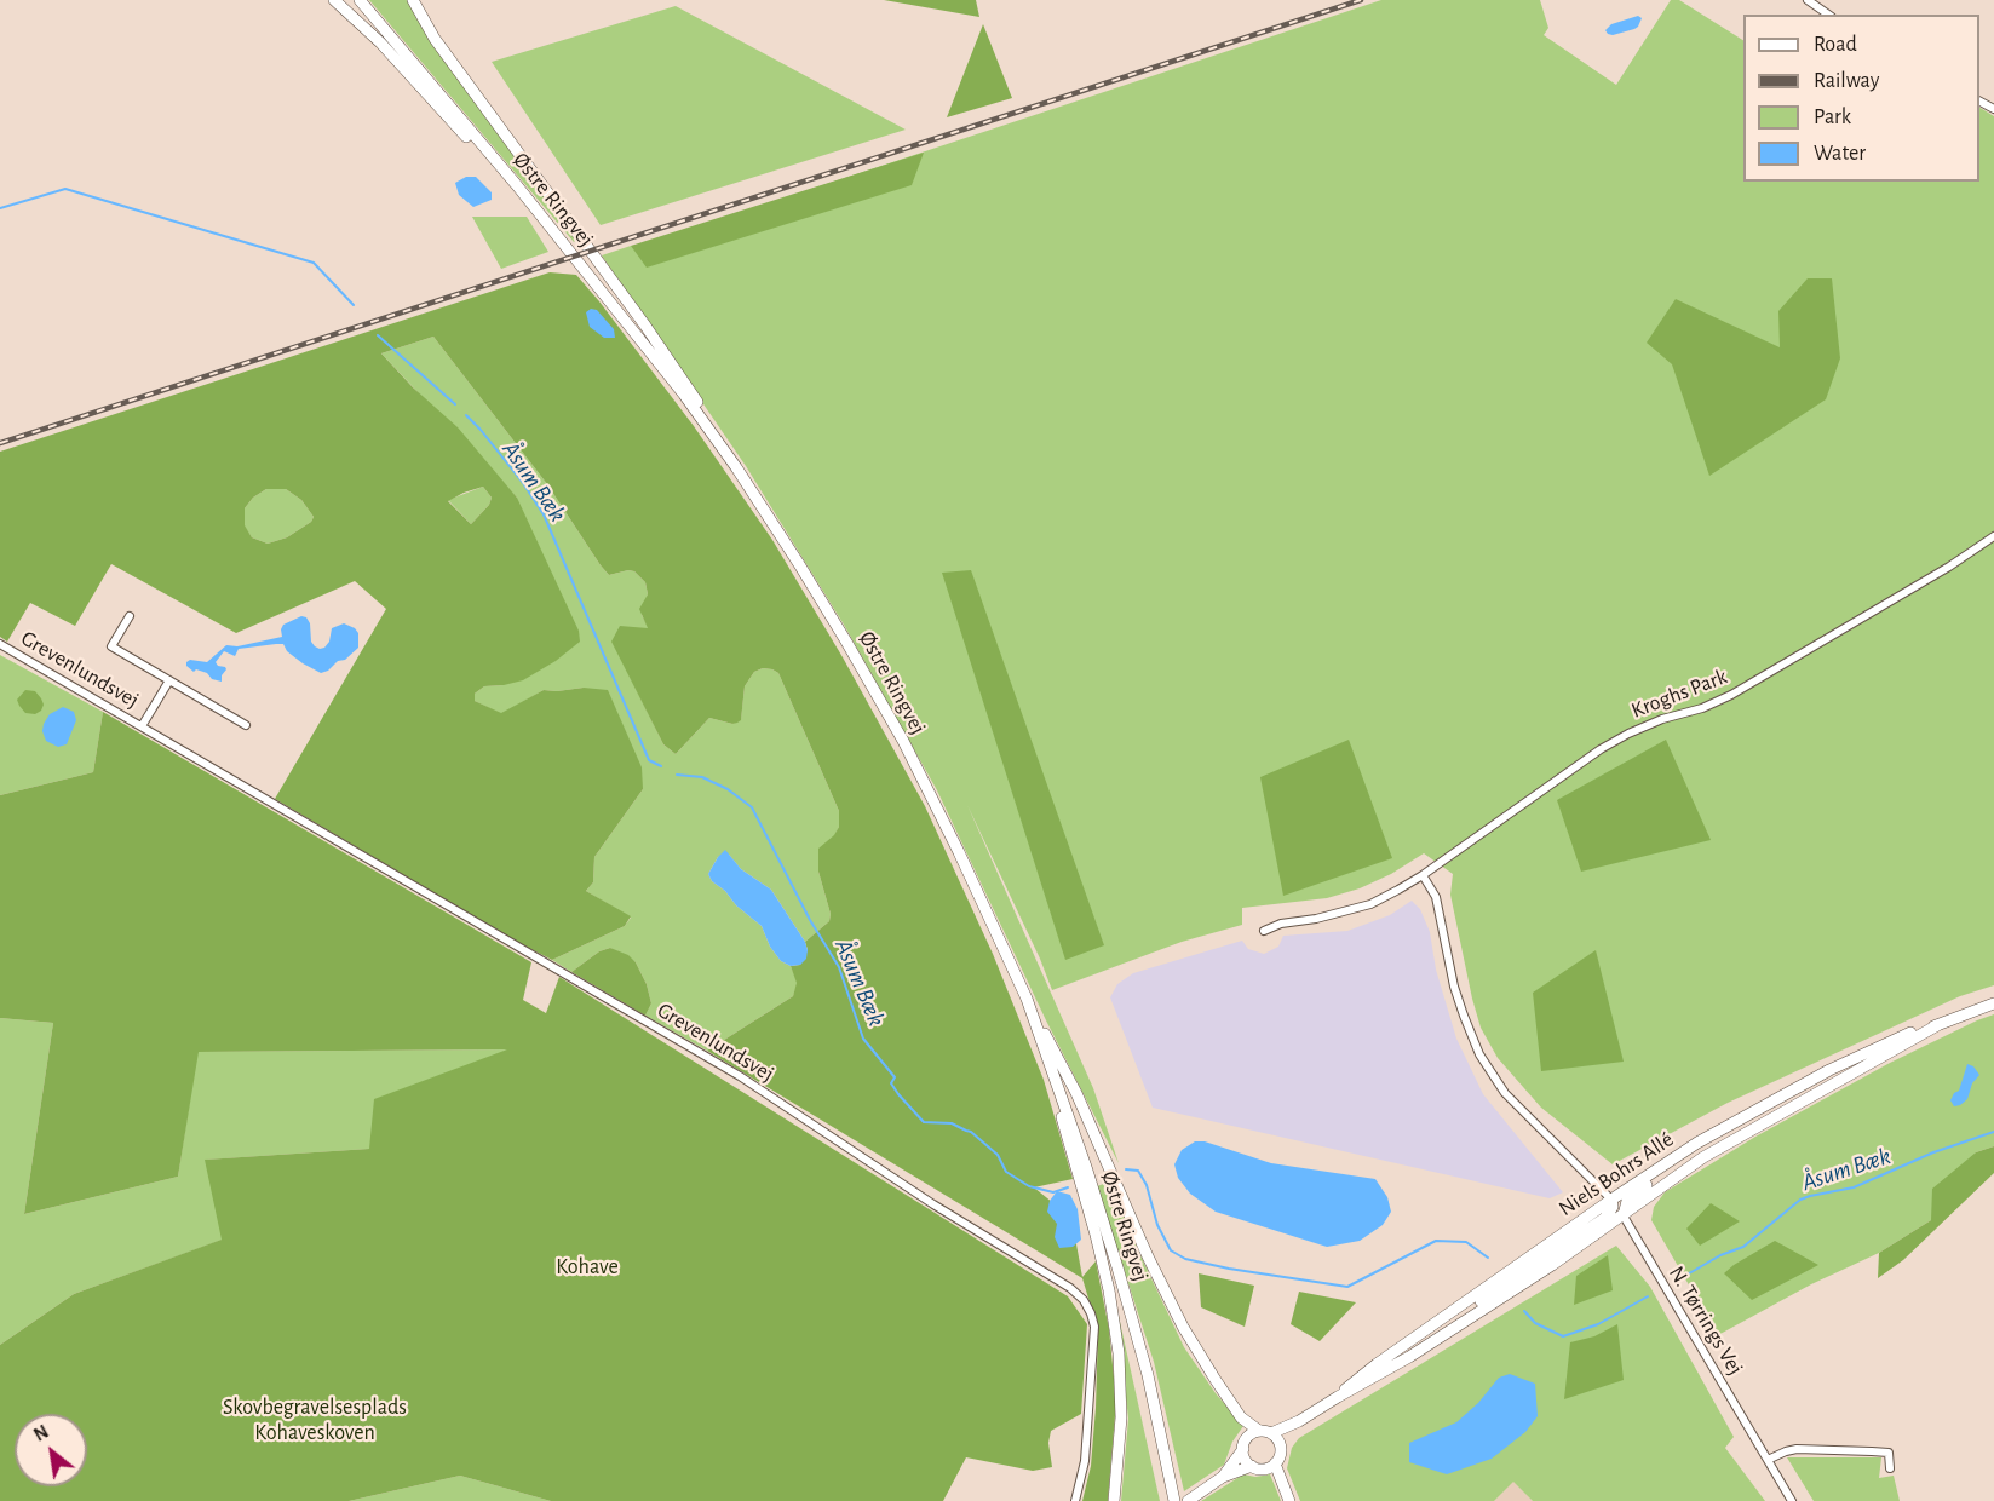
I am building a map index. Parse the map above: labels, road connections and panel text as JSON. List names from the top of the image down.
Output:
{
  "streets": {
    "main road": ["Østre Ringvej", "Niels Bohrs Allé"],
    "street": ["Grevenlundsvej", "Kroghs Park", "N. Tørrings Vej"]
  },
  "crossings": [
    ["Niels Bohrs Allé", "N. Tørrings Vej"]
  ],
  "water": ["Åsum Bæk"],
  "parks": ["Kohave", "Skovbegravelsesplads Kohaveskoven"],
  "legend": [
    "Road",
    "Railway",
    "Park",
    "Water"
  ],
  "north": "top left"
}
